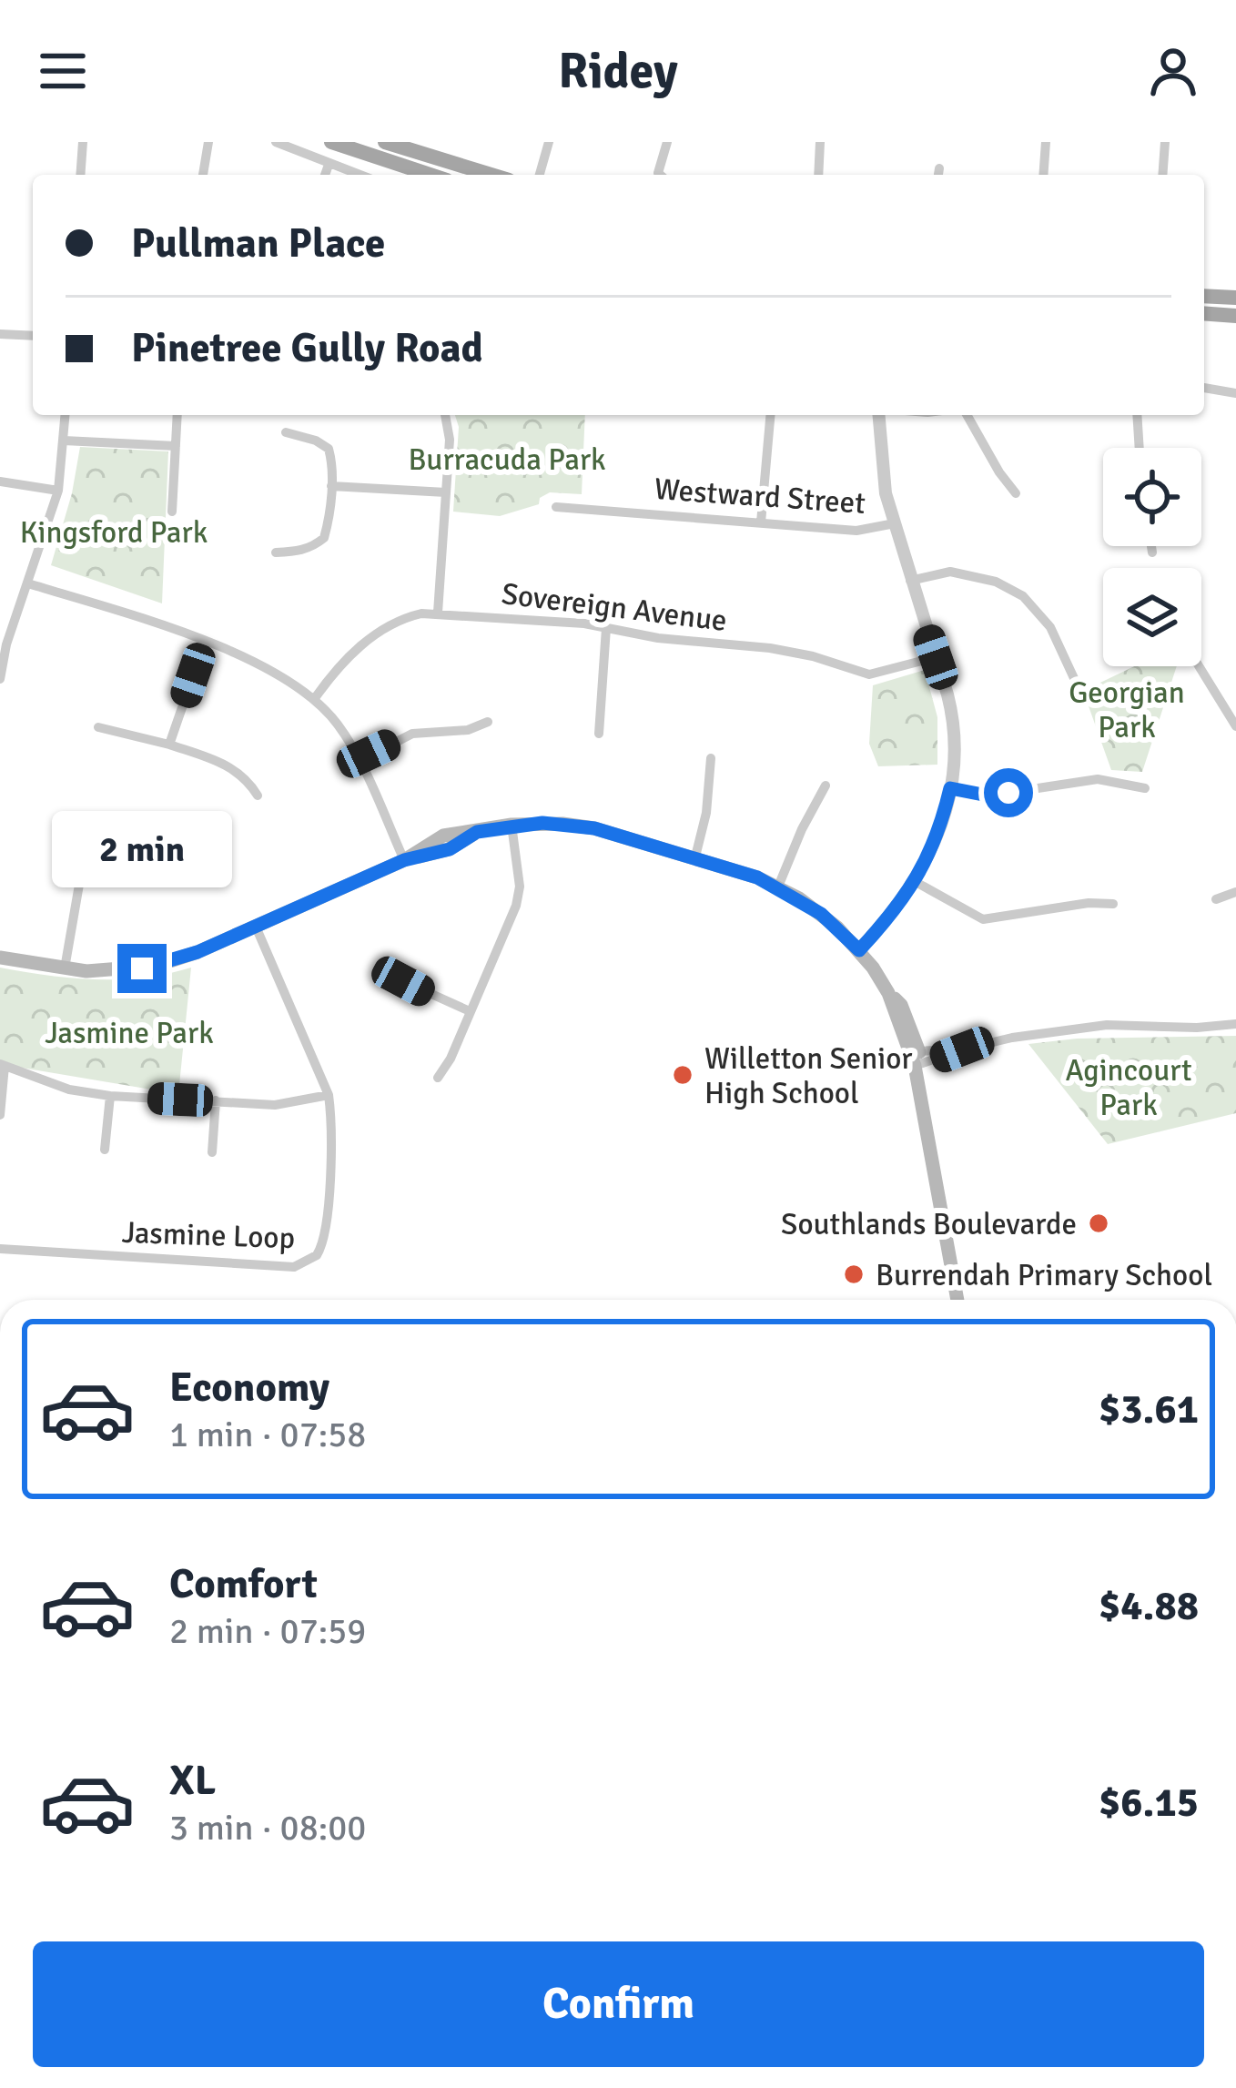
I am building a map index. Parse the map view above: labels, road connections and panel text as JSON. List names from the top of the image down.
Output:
{
  "streets": {
    "street": ["Westward Street", "Sovereign Avenue", "Jasmine Loop"]
  },
  "parks": [
    "Burracuda Park",
    "Kingsford Park",
    "Georgian Park",
    "Jasmine Park",
    "Agincourt Park"
  ],
  "places": ["Willetton Senior High School", "Southlands Boulevarde", "Burrendah Primary School"],
  "page": {
    "header": "Ridey",
    "banner": ["Pullman Place", "Pinetree Gully Road"],
    "bubble": "2 min",
    "list": [
      {
        "name": "Economy",
        "note": "1 min · 07:58",
        "value": "$3.61"
      },
      {
        "name": "Comfort",
        "note": "2 min · 07:59",
        "value": "$4.88"
      },
      {
        "name": "XL",
        "note": "3 min · 08:00",
        "value": "$6.15"
      }
    ],
    "buttons": "Confirm"
  }
}
